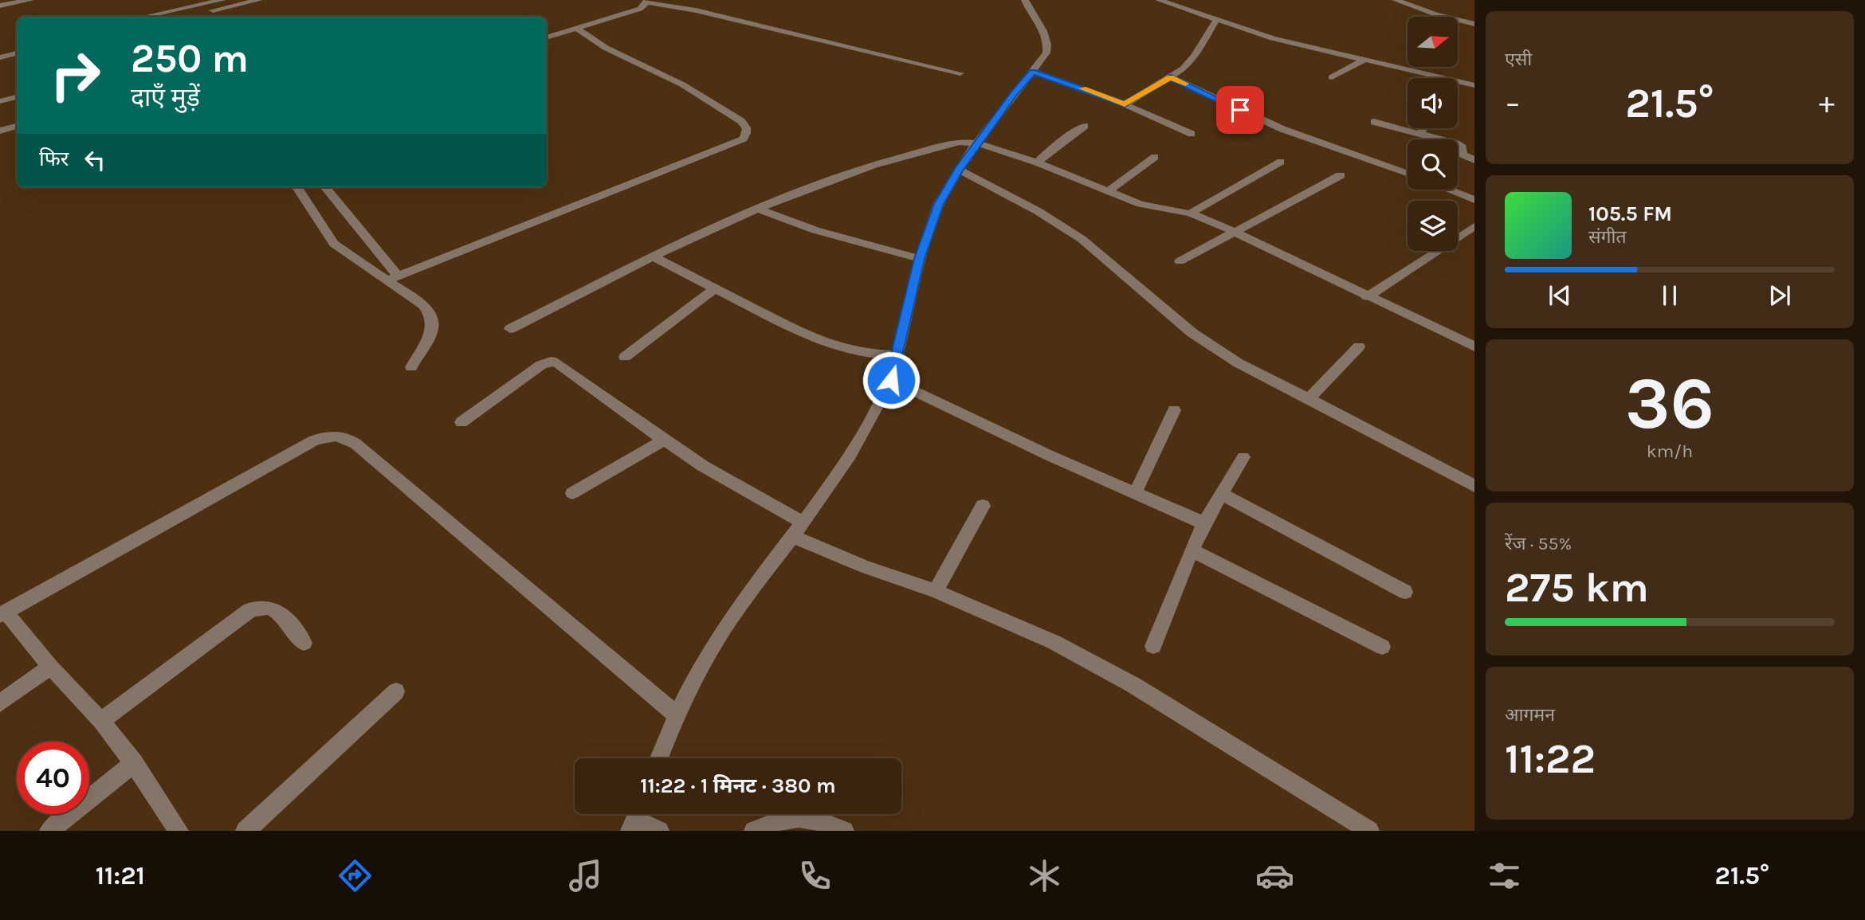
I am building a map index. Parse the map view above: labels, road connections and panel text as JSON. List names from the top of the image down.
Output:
{
  "north": "right",
  "page": {
    "tile": [
      "एसी",
      ["36", "km/h"],
      ["रेंज · 55%", "275 km"],
      ["आगमन", "11:22"]
    ],
    "turn": ["250 m", "दाएँ मुड़ें"],
    "heat": ["−", "21.5°", "+"],
    "then": "फिर",
    "song": ["105.5 FM", "संगीत"],
    "limit": "40",
    "trip": "11:22 · 1 मिनट · 380 m",
    "tabs": ["11:21", "21.5°"]
  }
}
